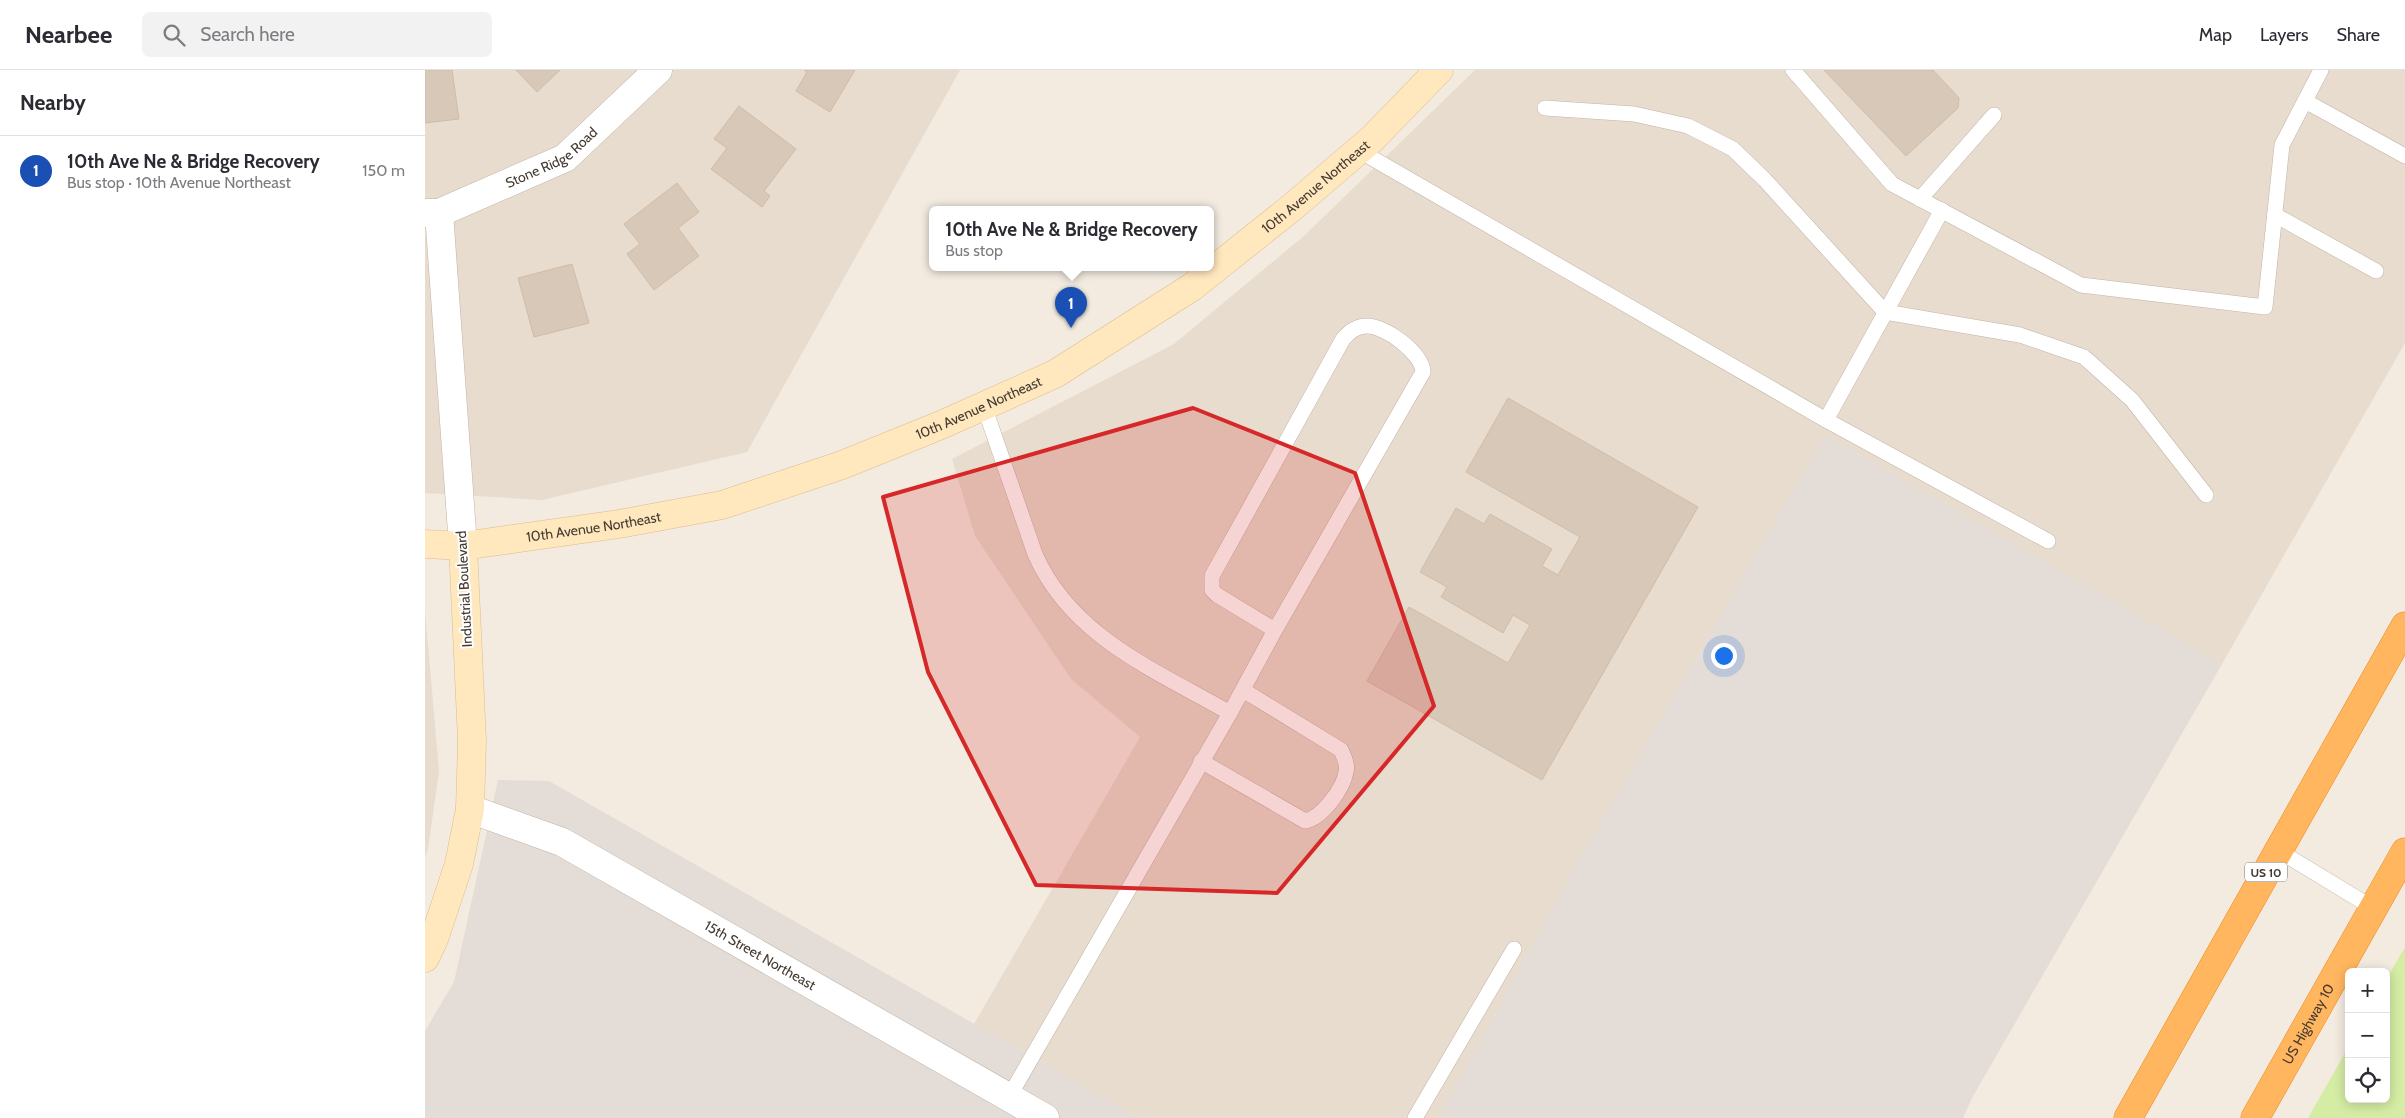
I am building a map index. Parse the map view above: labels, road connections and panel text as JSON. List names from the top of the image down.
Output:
{
  "streets": {
    "highway": ["US 10", "US Highway 10"],
    "street": [
      "Stone Ridge Road",
      "10th Avenue Northeast",
      "Industrial Boulevard",
      "15th Street Northeast"
    ]
  },
  "crossings": [
    ["Stone Ridge Road", "Industrial Boulevard"],
    ["10th Avenue Northeast", "Industrial Boulevard"],
    ["Industrial Boulevard", "15th Street Northeast"]
  ],
  "page": {
    "header": "Nearbee",
    "search": "Search here",
    "nav": ["Map", "Layers", "Share"],
    "heading": "Nearby",
    "list": [
      {
        "mark": "1",
        "name": "10th Ave Ne & Bridge Recovery",
        "note": "Bus stop · 10th Avenue Northeast",
        "value": "150 m"
      }
    ],
    "popup": ["10th Ave Ne & Bridge Recovery", "Bus stop"],
    "pins": "1",
    "map_buttons": ["+", "−"]
  }
}
